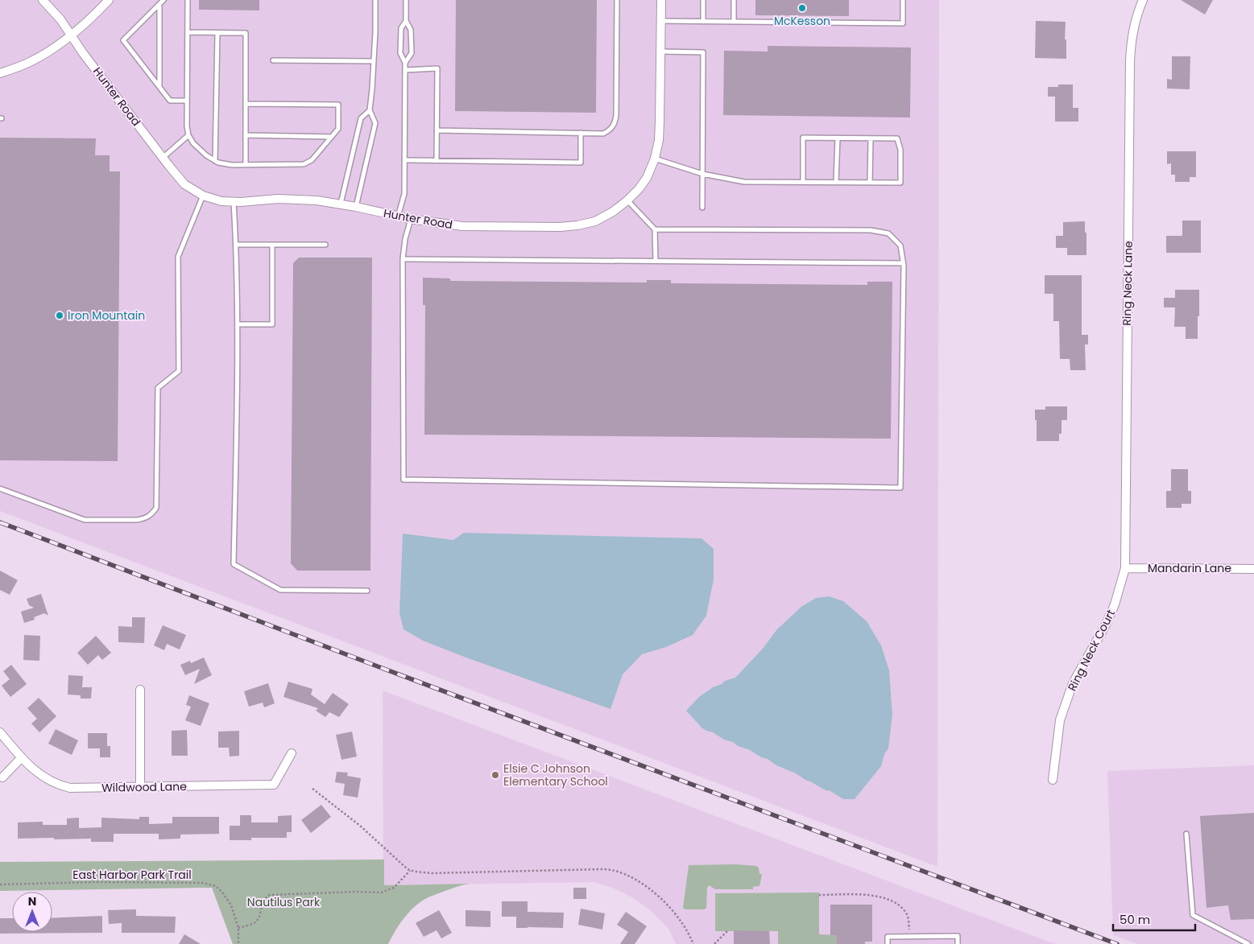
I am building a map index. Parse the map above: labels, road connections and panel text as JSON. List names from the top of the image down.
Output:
{
  "streets": {
    "street": [
      "Hunter Road",
      "Ring Neck Lane",
      "Mandarin Lane",
      "Ring Neck Court",
      "Wildwood Lane"
    ],
    "path": ["East Harbor Park Trail"]
  },
  "crossings": [
    ["Ring Neck Lane", "Mandarin Lane"],
    ["Ring Neck Lane", "Ring Neck Court"],
    ["Mandarin Lane", "Ring Neck Court"]
  ],
  "parks": ["Nautilus Park"],
  "places": ["McKesson", "Iron Mountain", "Elsie C Johnson Elementary School"],
  "scale_bar": "50 m",
  "north": "top"
}
